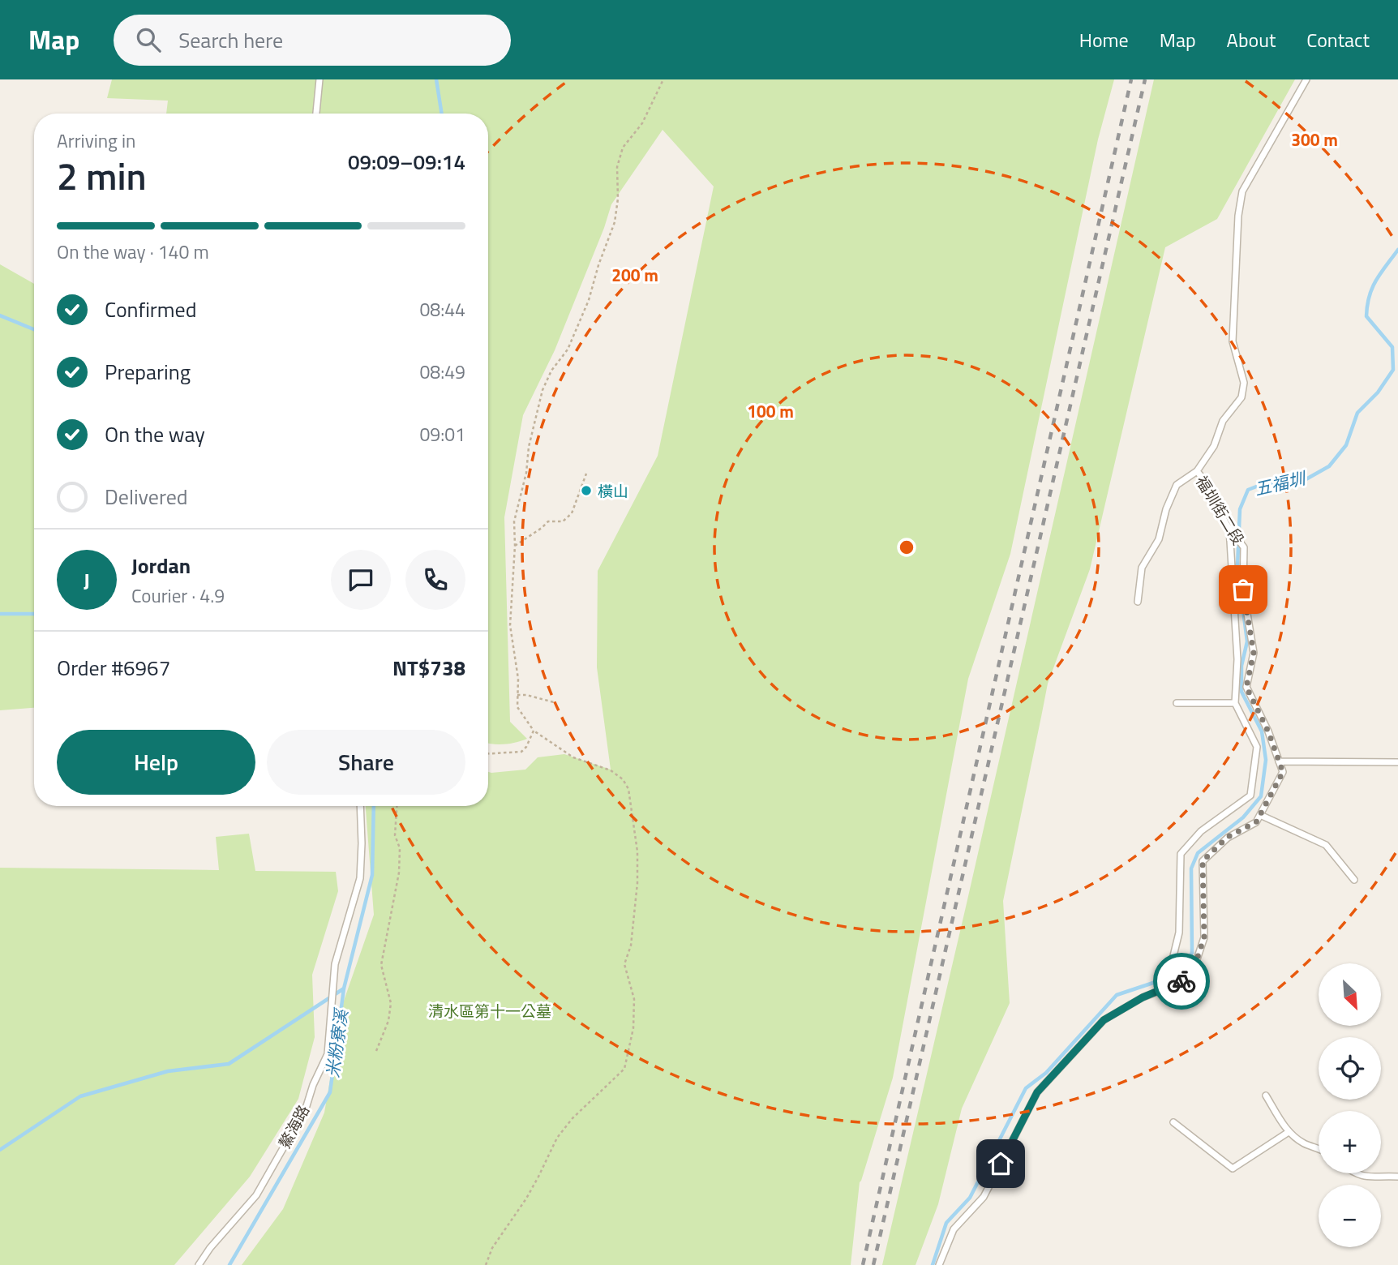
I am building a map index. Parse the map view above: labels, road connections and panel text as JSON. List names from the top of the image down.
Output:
{
  "streets": {
    "lane": ["福圳街二段", "鰲海路"]
  },
  "water": ["五福圳", "米粉寮溪"],
  "parks": ["清水區第十一公墓"],
  "places": ["橫山"],
  "north": "bottom right",
  "page": {
    "header": "Map",
    "search": "Search here",
    "nav": [
      "Home",
      "Map",
      "About",
      "Contact"
    ],
    "heading": ["2 min", "Arriving in", "09:09–09:14"],
    "panel": [
      "Jordan",
      "Courier · 4.9",
      "Order #6967",
      "NT$738"
    ],
    "bar": "On the way · 140 m",
    "list": [
      ["Confirmed", "08:44"],
      ["Preparing", "08:49"],
      ["On the way", "09:01"],
      "Delivered"
    ],
    "round": "J",
    "buttons": ["Help", "Share"],
    "map_buttons": ["+", "−"]
  },
  "rings": ["300 m", "200 m", "100 m"]
}
